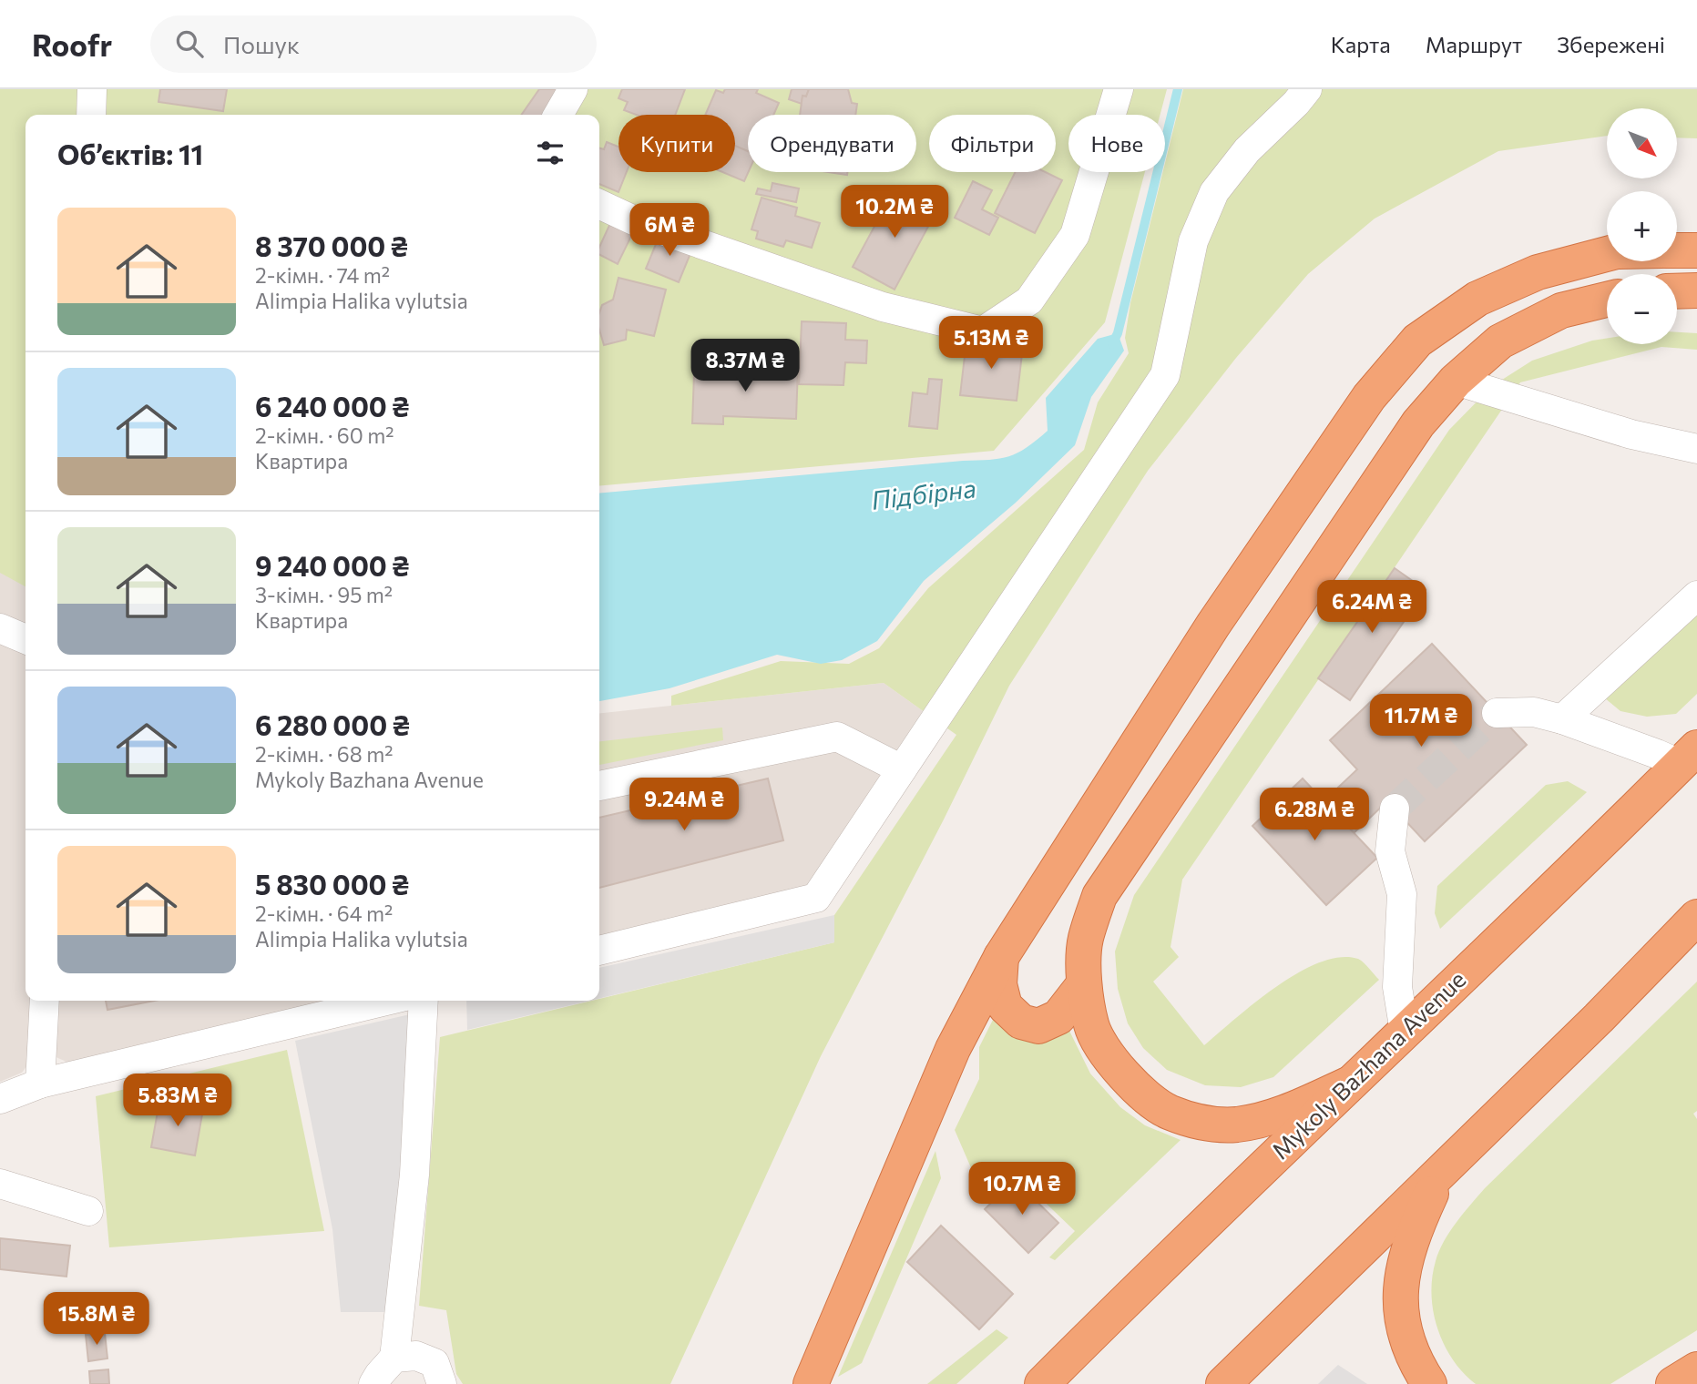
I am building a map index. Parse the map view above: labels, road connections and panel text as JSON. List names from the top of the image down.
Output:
{
  "streets": {
    "highway": ["Mykoly Bazhana Avenue"]
  },
  "water": ["Підбірна"],
  "north": "bottom right",
  "page": {
    "header": "Roofr",
    "search": "Пошук",
    "nav": ["Карта", "Маршрут", "Збережені"],
    "map_buttons": ["+", "−"],
    "chip": [
      "Купити",
      "Орендувати",
      "Фільтри",
      "Нове"
    ],
    "heading": "Об’єктів: 11",
    "price": [
      "10.2M ₴",
      "6M ₴",
      "5.13M ₴",
      "8.37M ₴",
      "6.24M ₴",
      "11.7M ₴",
      "9.24M ₴",
      "6.28M ₴",
      "5.83M ₴",
      "10.7M ₴",
      "15.8M ₴"
    ],
    "list": [
      {
        "name": "8 370 000 ₴",
        "note": "2-кімн. · 74 m² · Alimpia Halika vylutsia"
      },
      {
        "name": "6 240 000 ₴",
        "note": "2-кімн. · 60 m² · Квартира"
      },
      {
        "name": "9 240 000 ₴",
        "note": "3-кімн. · 95 m² · Квартира"
      },
      {
        "name": "6 280 000 ₴",
        "note": "2-кімн. · 68 m² · Mykoly Bazhana Avenue"
      },
      {
        "name": "5 830 000 ₴",
        "note": "2-кімн. · 64 m² · Alimpia Halika vylutsia"
      }
    ]
  }
}
